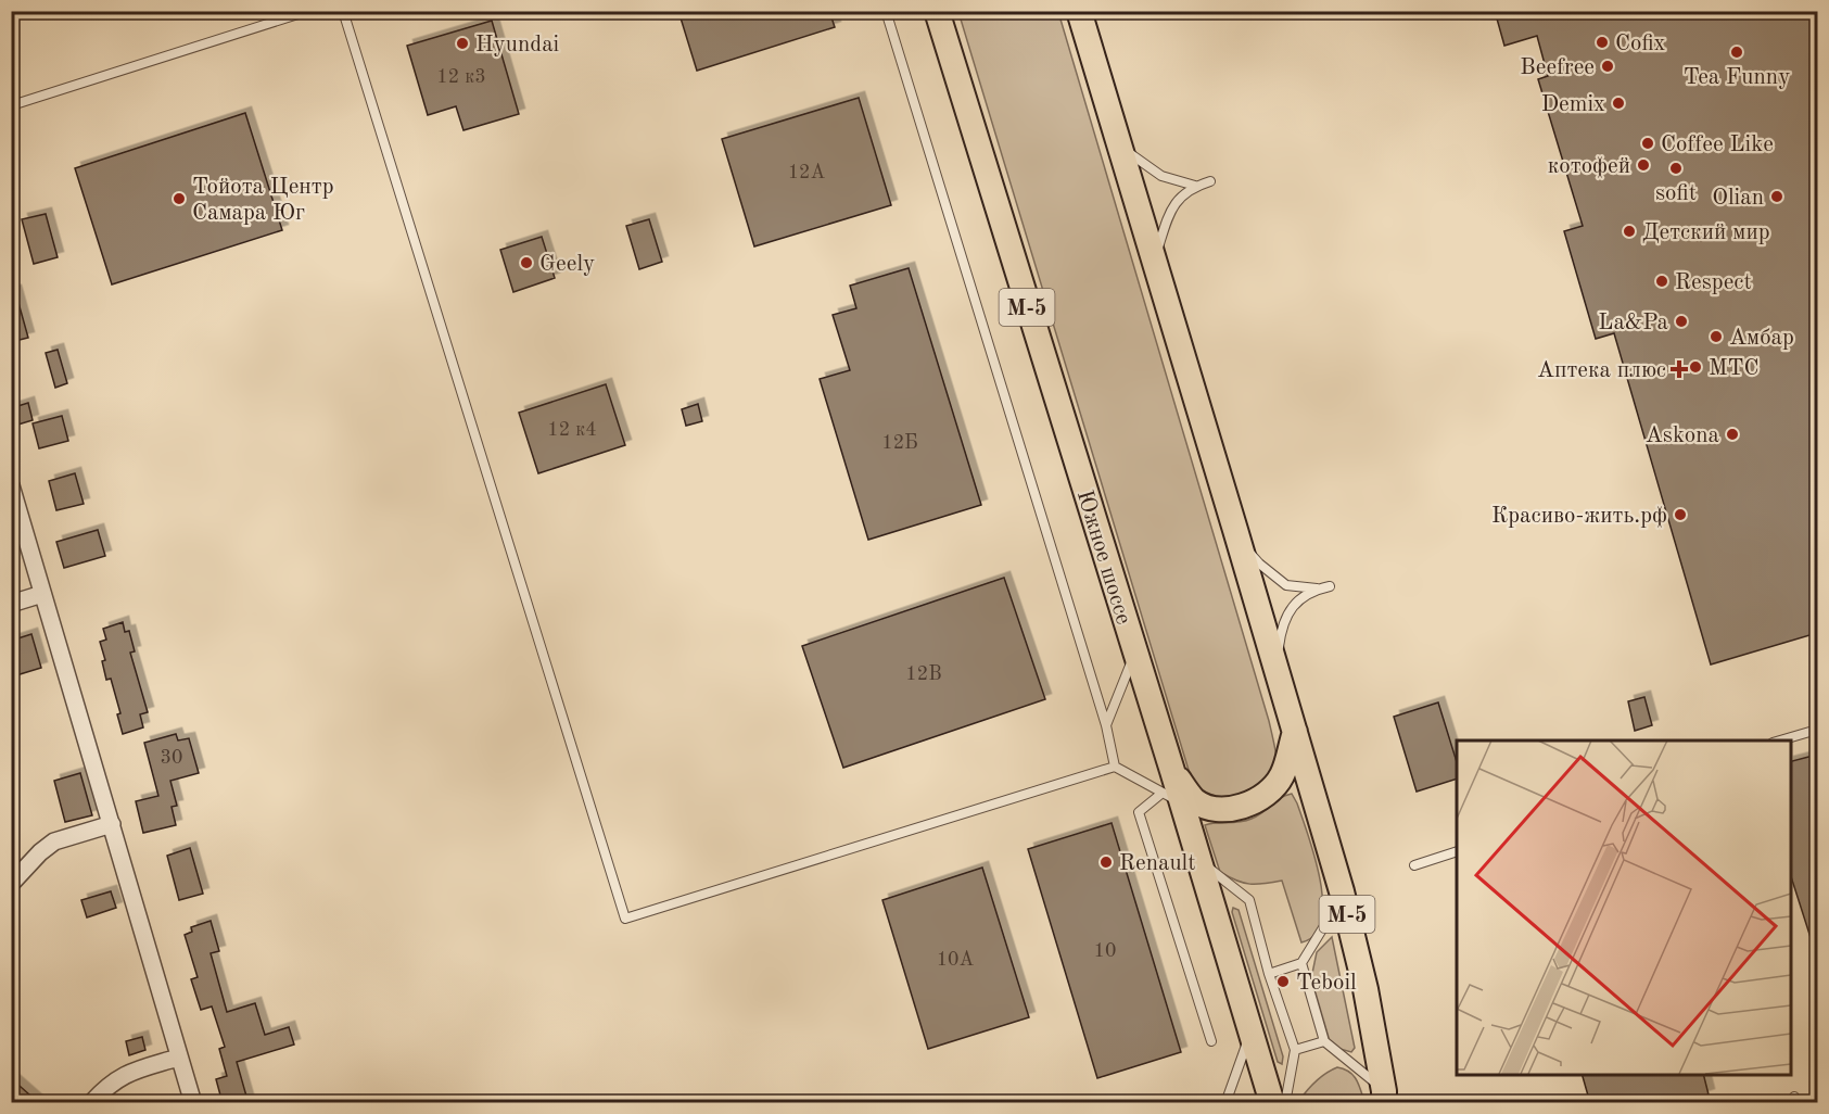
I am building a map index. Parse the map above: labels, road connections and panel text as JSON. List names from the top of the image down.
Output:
{
  "streets": {
    "main road": ["М-5", "Южное шоссе"]
  },
  "places": {
    "other": [
      "Cofix",
      "Hyundai",
      "Tea Funny",
      "Beefree",
      "Demix",
      "Coffee Like",
      "котофей",
      "sofit",
      "Olian",
      "Тойота Центр Самара Юг",
      "Детский мир",
      "Geely",
      "Respect",
      "La&Pa",
      "Амбар",
      "МТС",
      "Askona",
      "Красиво-жить.рф",
      "Renault",
      "Teboil"
    ],
    "health": ["Аптека плюс"]
  },
  "house_numbers": [
    "12 к3",
    "12А",
    "12 к4",
    "12Б",
    "12В",
    "30",
    "10",
    "10А"
  ]
}
